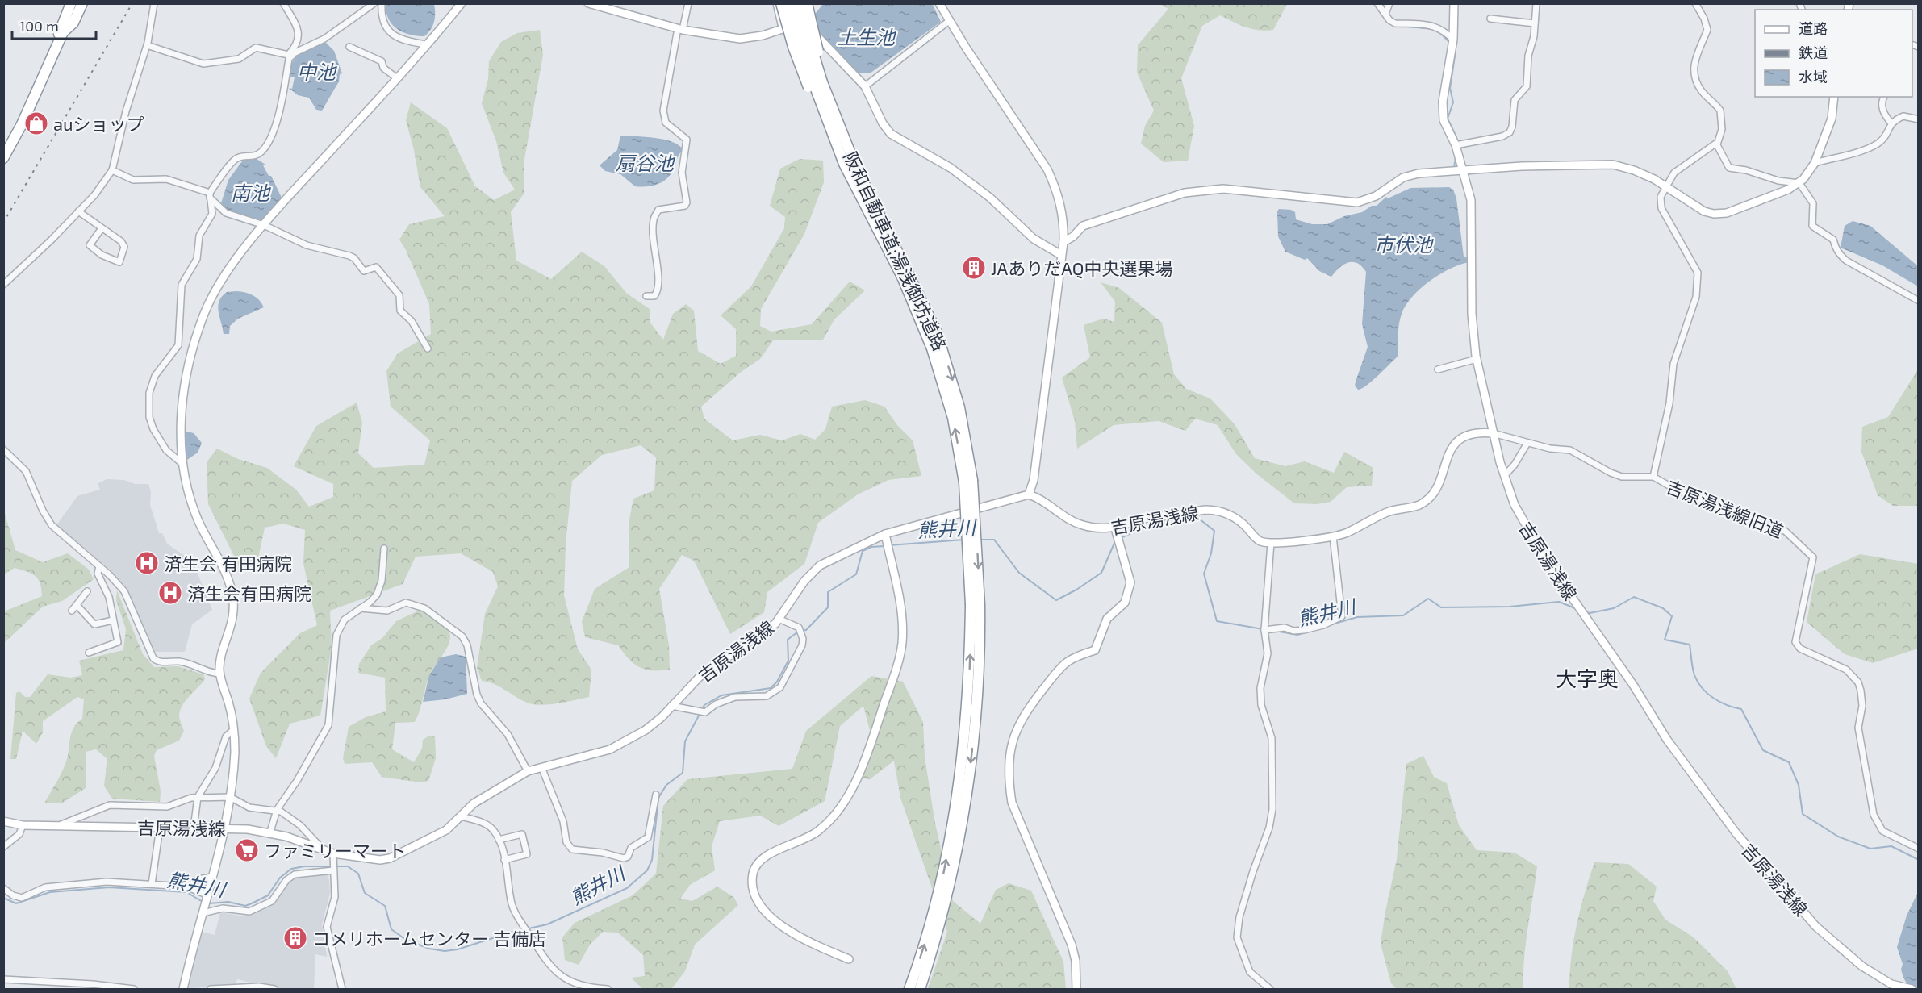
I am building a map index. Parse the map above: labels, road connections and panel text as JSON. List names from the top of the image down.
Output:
{
  "streets": {
    "highway": ["阪和自動車道;湯浅御坊道路"],
    "street": ["吉原湯浅線旧道", "吉原湯浅線"]
  },
  "crossings": [
    ["吉原湯浅線旧道", "吉原湯浅線"]
  ],
  "districts": ["大字奥"],
  "water": [
    "土生池",
    "中池",
    "扇谷池",
    "南池",
    "市伏池",
    "熊井川"
  ],
  "places": {
    "shop": ["auショップ"],
    "building": ["JAありだAQ中央選果場", "コメリホームセンター 吉備店"],
    "hospital": ["済生会 有田病院", "済生会有田病院"],
    "supermarket": ["ファミリーマート"]
  },
  "legend": ["道路", "鉄道", "水域"],
  "scale_bar": "100 m"
}
